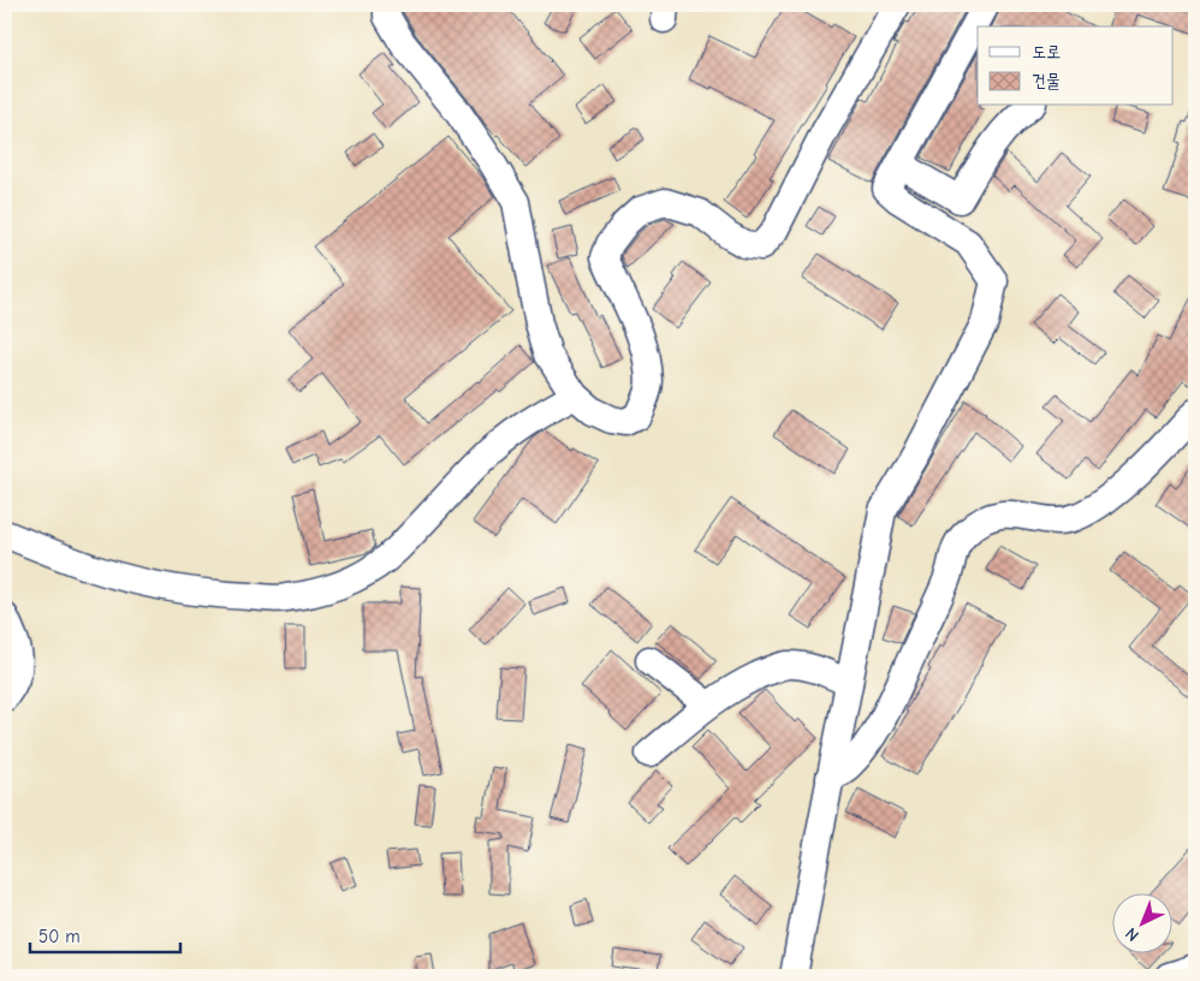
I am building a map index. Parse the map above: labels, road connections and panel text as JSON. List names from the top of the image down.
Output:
{
  "legend": ["도로", "건물"],
  "scale_bar": "50 m",
  "north": "bottom left"
}
